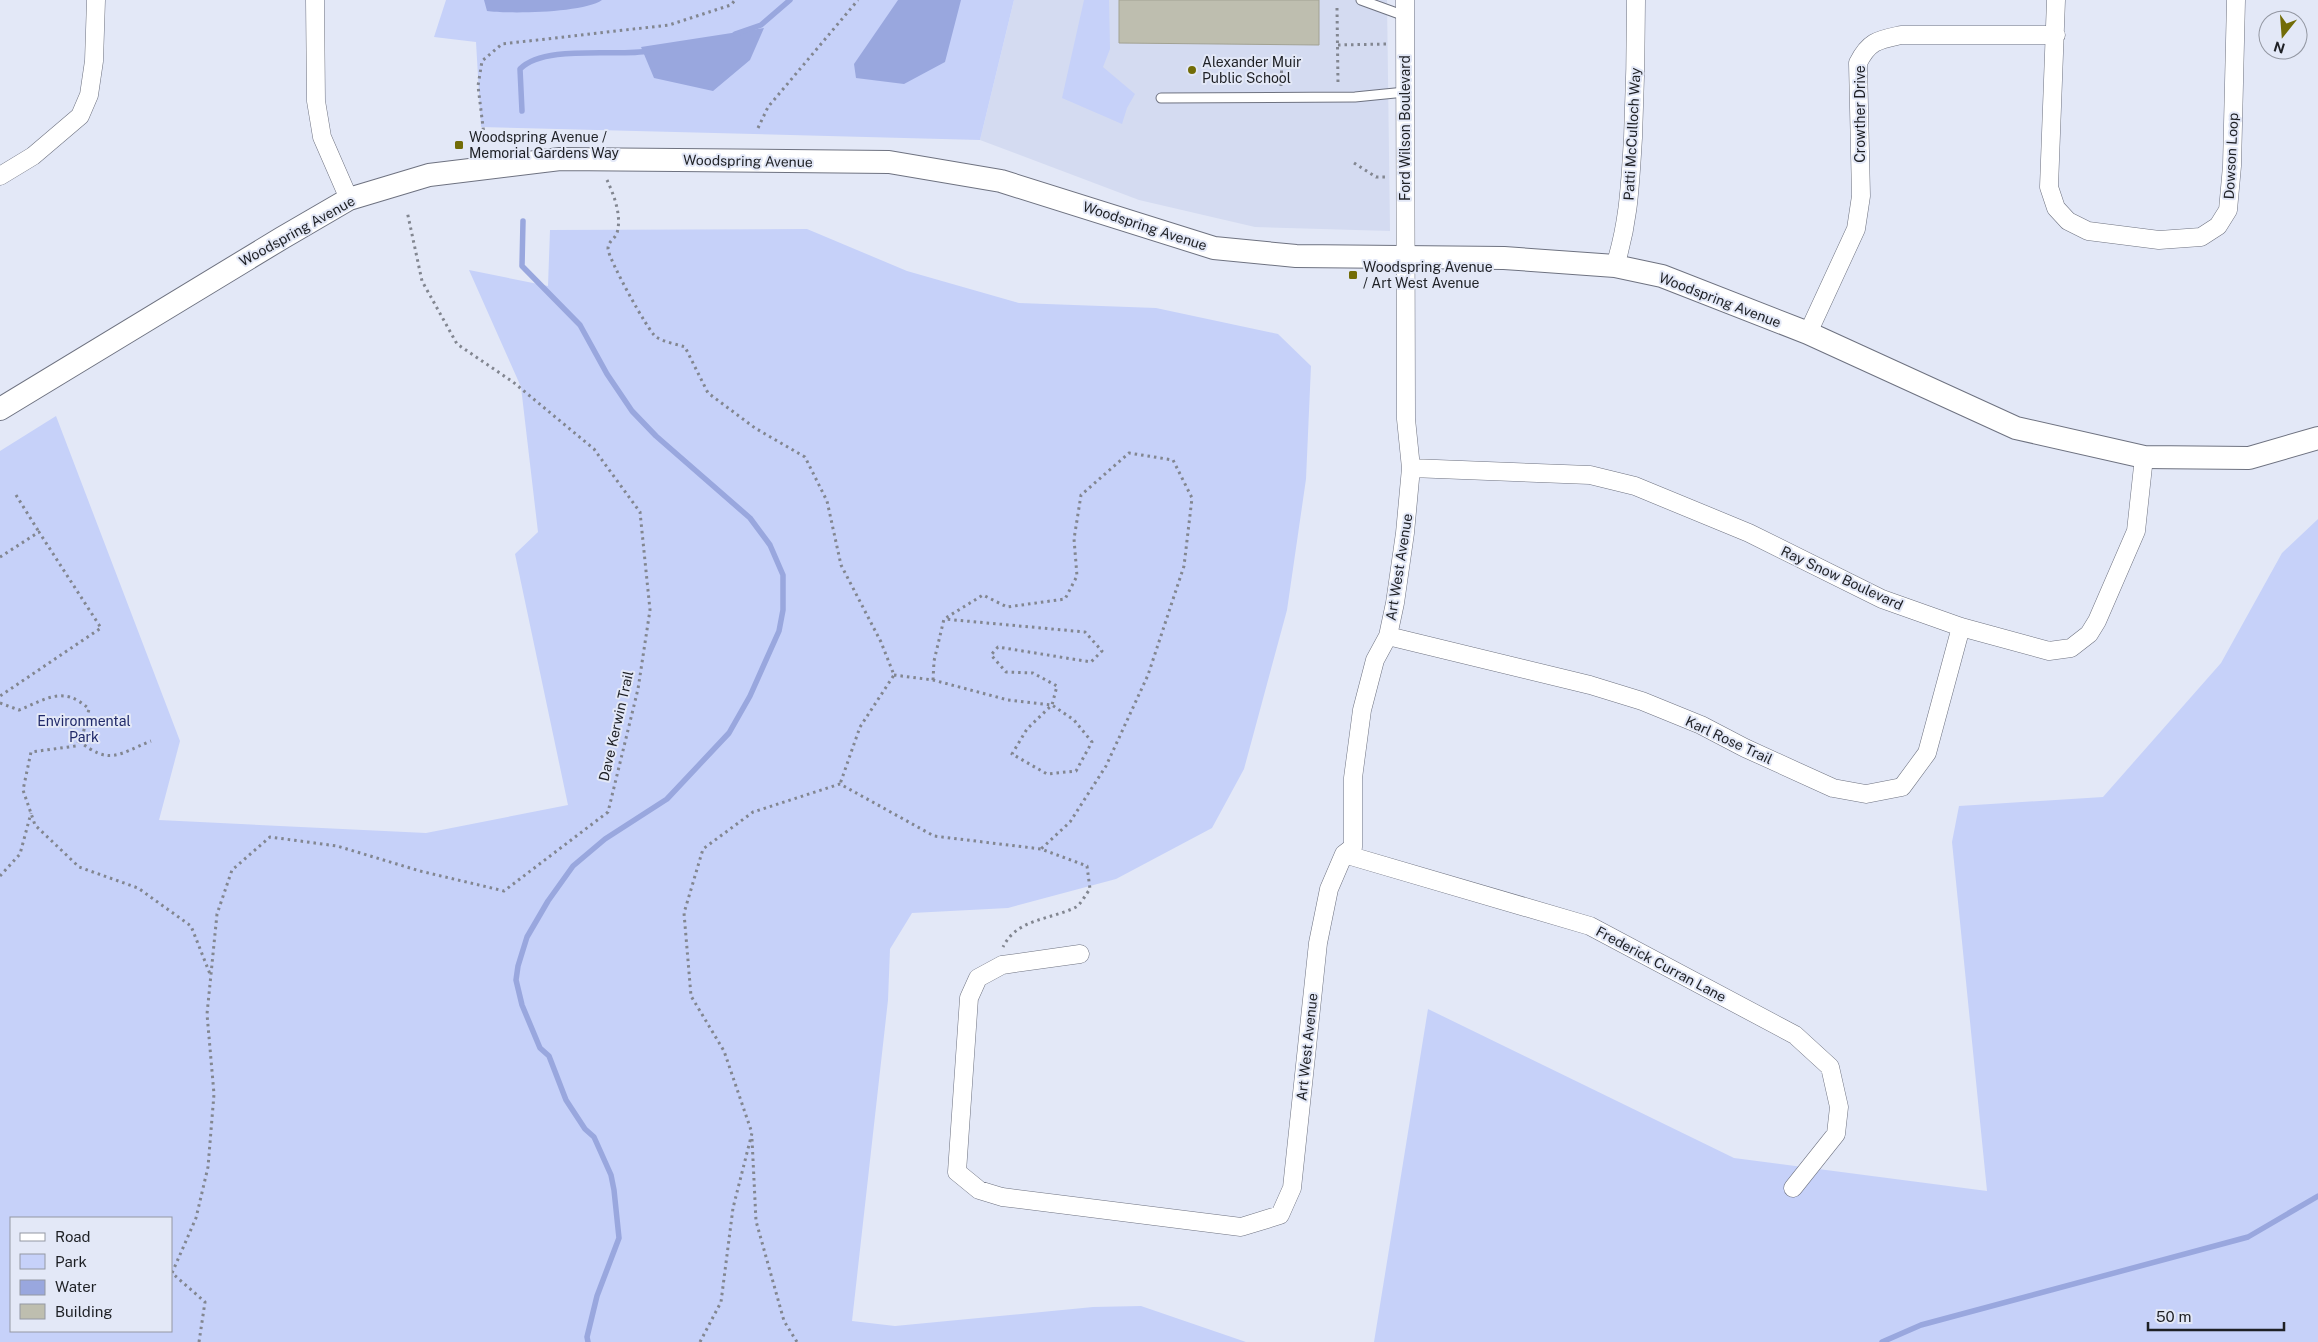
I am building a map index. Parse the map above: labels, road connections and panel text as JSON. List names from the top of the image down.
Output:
{
  "streets": {
    "street": [
      "Crowther Drive",
      "Ford Wilson Boulevard",
      "Patti McCulloch Way",
      "Dowson Loop",
      "Woodspring Avenue",
      "Art West Avenue",
      "Ray Snow Boulevard",
      "Karl Rose Trail",
      "Frederick Curran Lane"
    ],
    "path": ["Dave Kerwin Trail"]
  },
  "crossings": [
    ["Crowther Drive", "Dowson Loop"],
    ["Crowther Drive", "Woodspring Avenue"],
    ["Ford Wilson Boulevard", "Woodspring Avenue"],
    ["Ford Wilson Boulevard", "Art West Avenue"],
    ["Patti McCulloch Way", "Woodspring Avenue"],
    ["Woodspring Avenue", "Art West Avenue"],
    ["Woodspring Avenue", "Ray Snow Boulevard"],
    ["Art West Avenue", "Ray Snow Boulevard"],
    ["Art West Avenue", "Karl Rose Trail"],
    ["Art West Avenue", "Frederick Curran Lane"],
    ["Ray Snow Boulevard", "Karl Rose Trail"]
  ],
  "parks": ["Environmental Park"],
  "places": {
    "other": ["Alexander Muir Public School"],
    "transit": ["Woodspring Avenue / Memorial Gardens Way", "Woodspring Avenue / Art West Avenue"]
  },
  "legend": [
    "Road",
    "Park",
    "Water",
    "Building"
  ],
  "scale_bar": "50 m",
  "north": "bottom"
}
